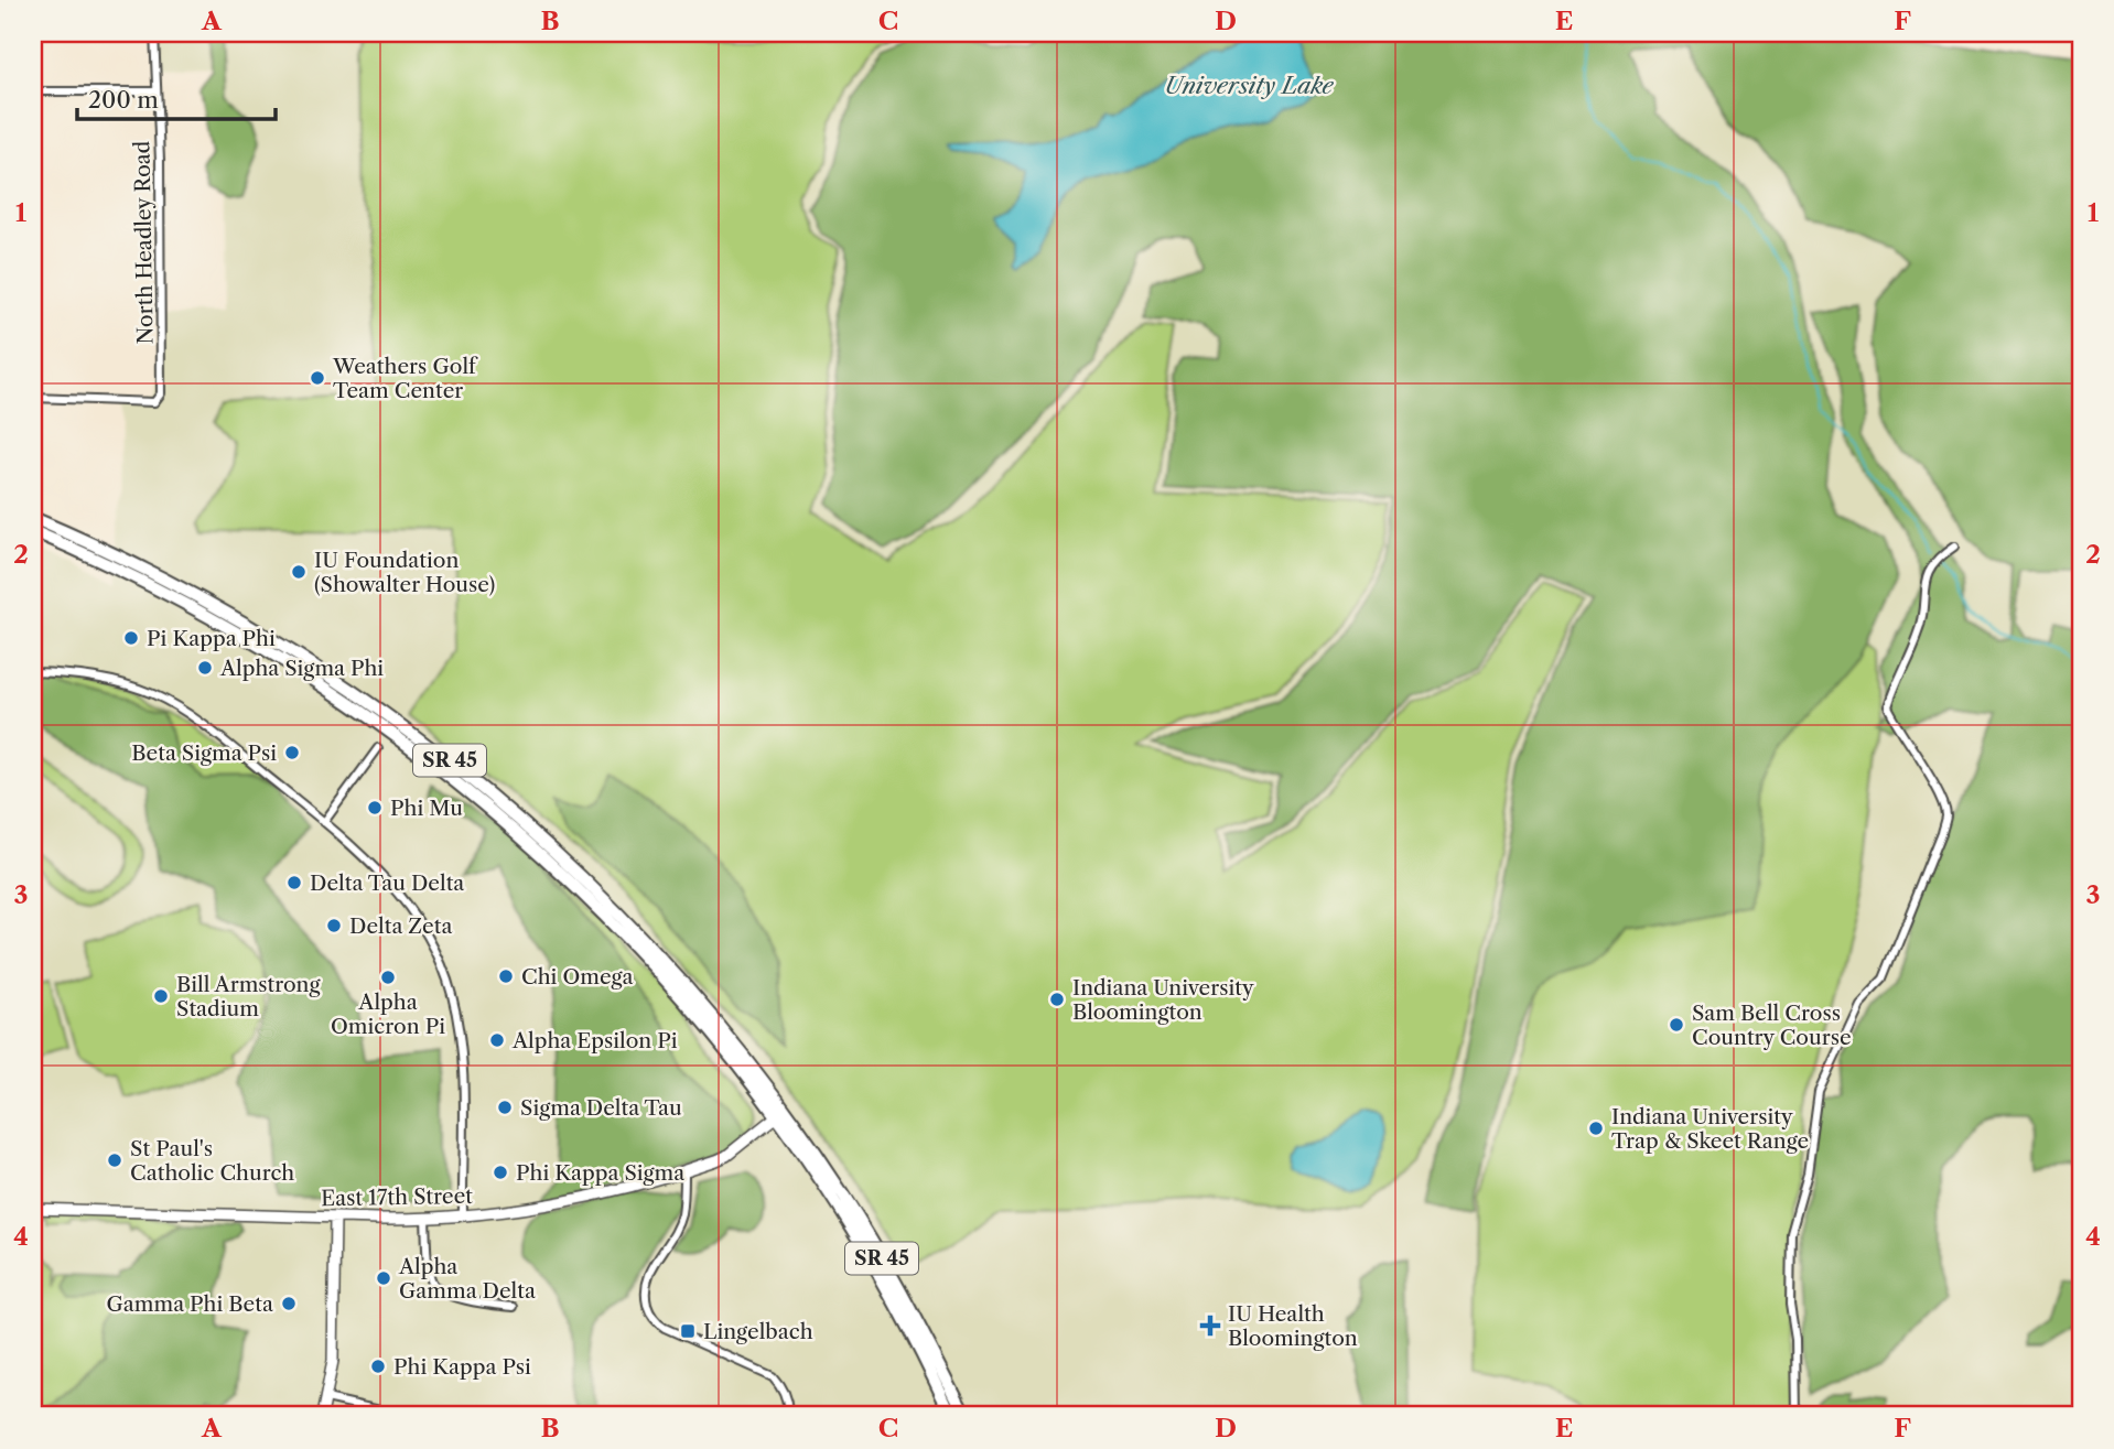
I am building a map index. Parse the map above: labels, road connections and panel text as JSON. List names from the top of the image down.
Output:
{
  "streets": {
    "highway": ["SR 45"],
    "main road": ["East 17th Street"],
    "street": ["North Headley Road"]
  },
  "crossings": [
    ["SR 45", "East 17th Street"]
  ],
  "water": ["University Lake"],
  "places": {
    "other": [
      "Weathers Golf Team Center",
      "IU Foundation (Showalter House)",
      "Pi Kappa Phi",
      "Alpha Sigma Phi",
      "Beta Sigma Psi",
      "Phi Mu",
      "Delta Tau Delta",
      "Delta Zeta",
      "Chi Omega",
      "Alpha Omicron Pi",
      "Bill Armstrong Stadium",
      "Indiana University Bloomington",
      "Sam Bell Cross Country Course",
      "Alpha Epsilon Pi",
      "Sigma Delta Tau",
      "Indiana University Trap & Skeet Range",
      "St Paul's Catholic Church",
      "Phi Kappa Sigma",
      "Alpha Gamma Delta",
      "Gamma Phi Beta",
      "Phi Kappa Psi"
    ],
    "health": ["IU Health Bloomington"],
    "transit": ["Lingelbach"]
  },
  "scale_bar": "200 m",
  "grid": {
    "columns": [
      "A",
      "B",
      "C",
      "D",
      "E",
      "F"
    ],
    "rows": [
      "1",
      "2",
      "3",
      "4"
    ]
  }
}
